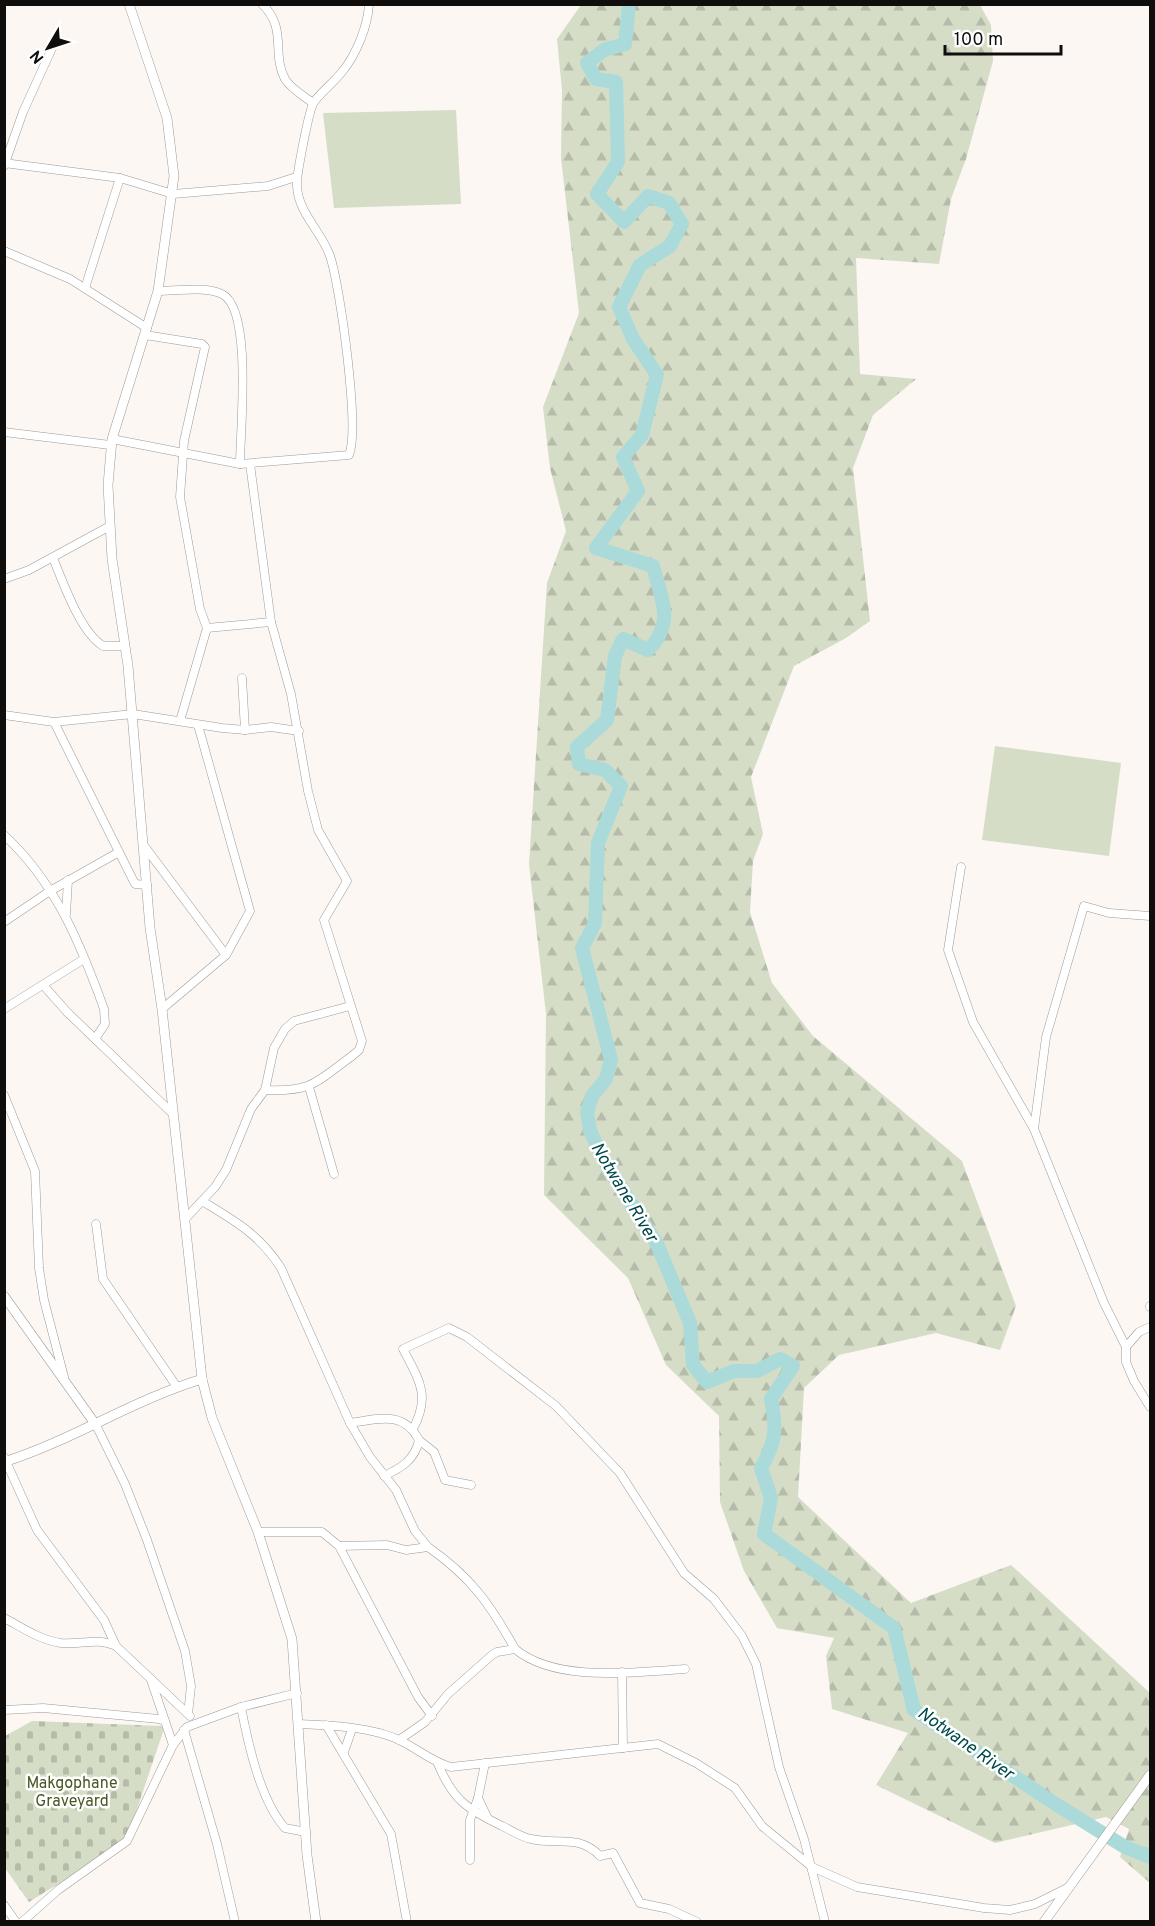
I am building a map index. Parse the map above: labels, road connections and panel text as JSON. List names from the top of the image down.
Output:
{
  "water": ["Notwane River"],
  "parks": ["Makgophane Graveyard"],
  "scale_bar": "100 m",
  "north": "bottom left"
}
